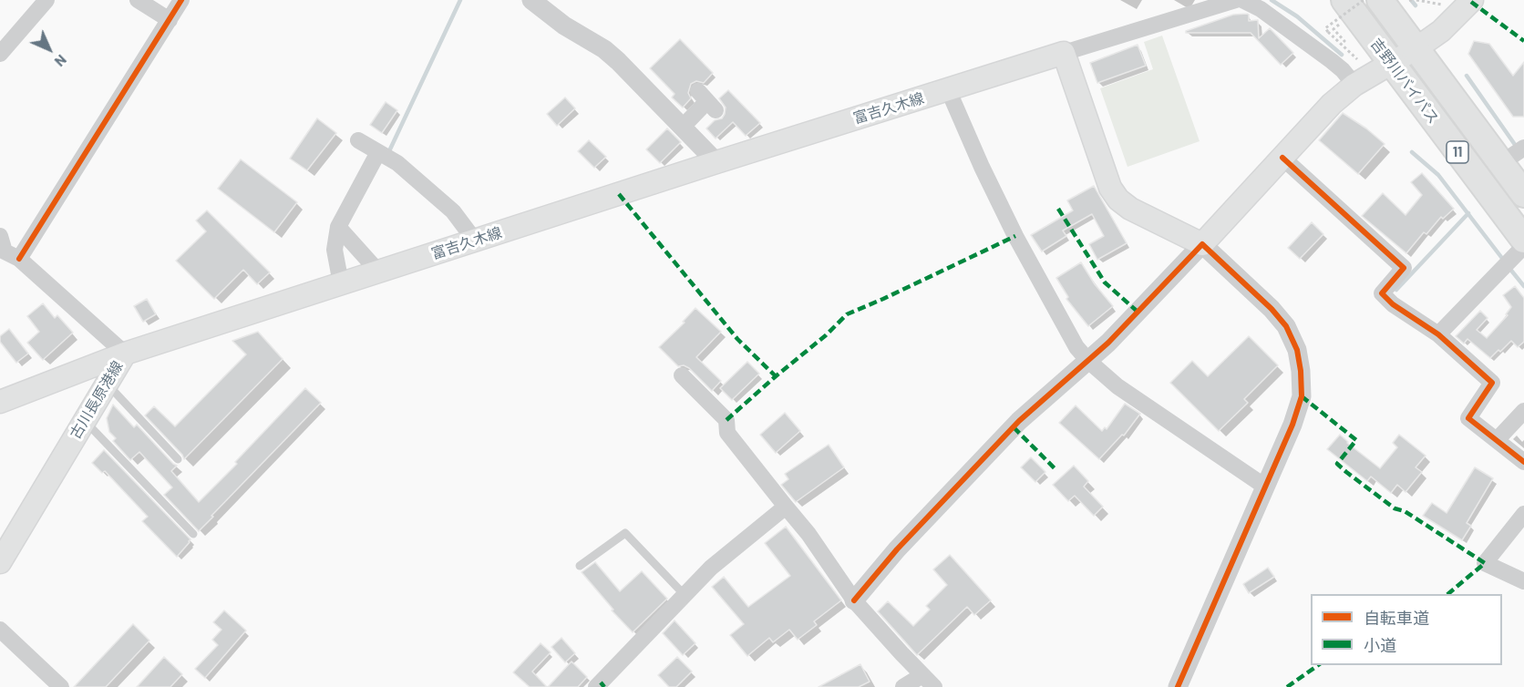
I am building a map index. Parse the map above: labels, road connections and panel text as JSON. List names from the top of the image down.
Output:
{
  "streets": {
    "highway": ["吉野川バイパス", "11"],
    "main road": ["富吉久木線", "古川長原港線"]
  },
  "crossings": [
    ["富吉久木線", "古川長原港線"]
  ],
  "legend": ["自転車道", "小道"],
  "north": "bottom right"
}
